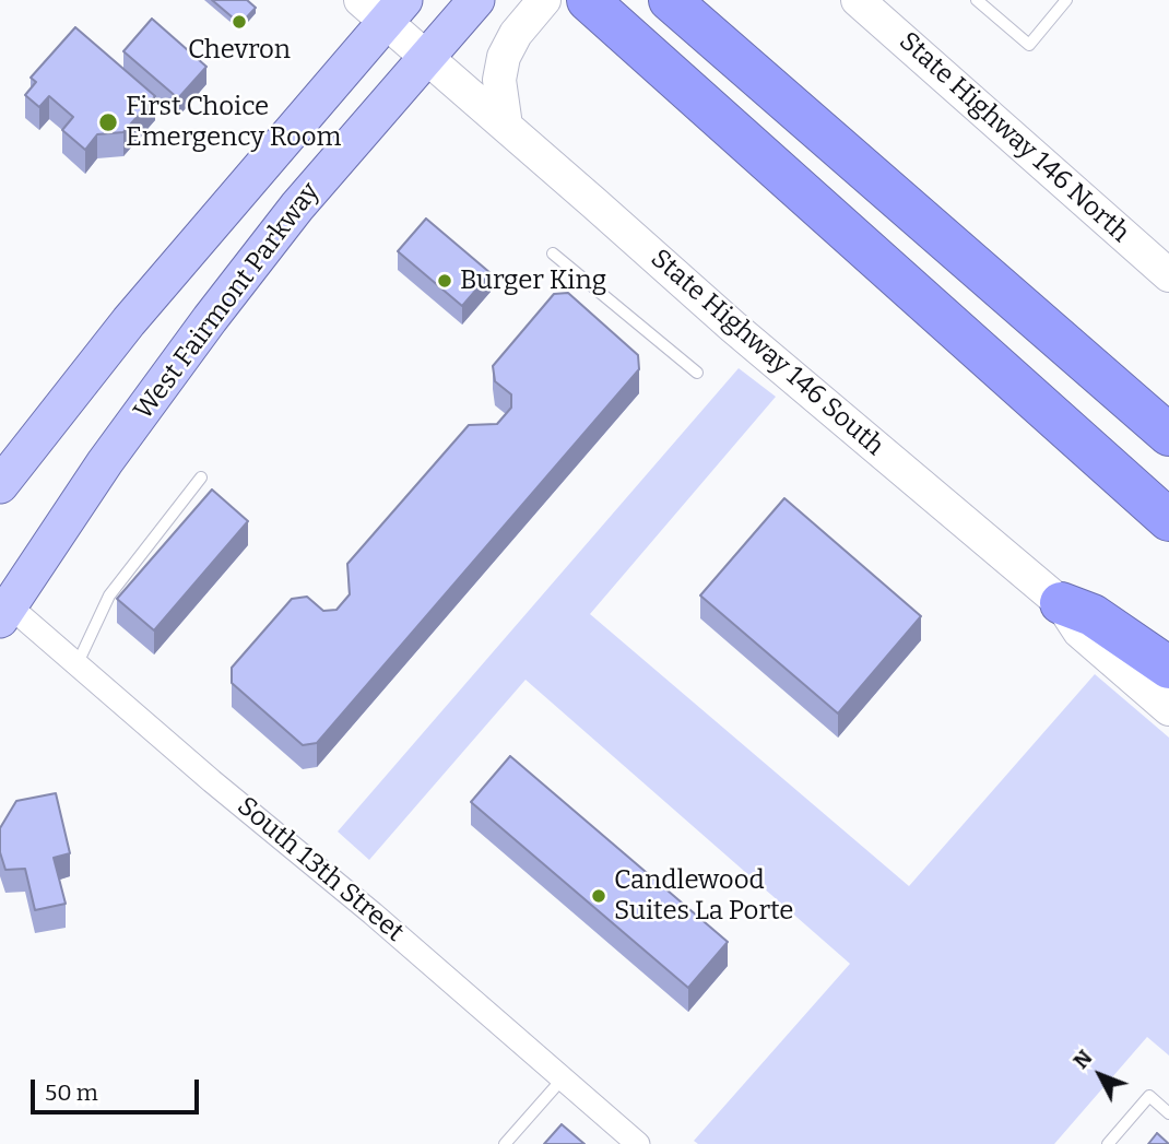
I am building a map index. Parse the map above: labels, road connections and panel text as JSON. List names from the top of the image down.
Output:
{
  "streets": {
    "main road": ["State Highway 146 North", "West Fairmont Parkway", "State Highway 146 South"],
    "street": ["South 13th Street"]
  },
  "crossings": [
    ["West Fairmont Parkway", "State Highway 146 South"],
    ["West Fairmont Parkway", "South 13th Street"]
  ],
  "places": [
    "Chevron",
    "First Choice Emergency Room",
    "Burger King",
    "Candlewood Suites La Porte"
  ],
  "scale_bar": "50 m",
  "north": "top left"
}
